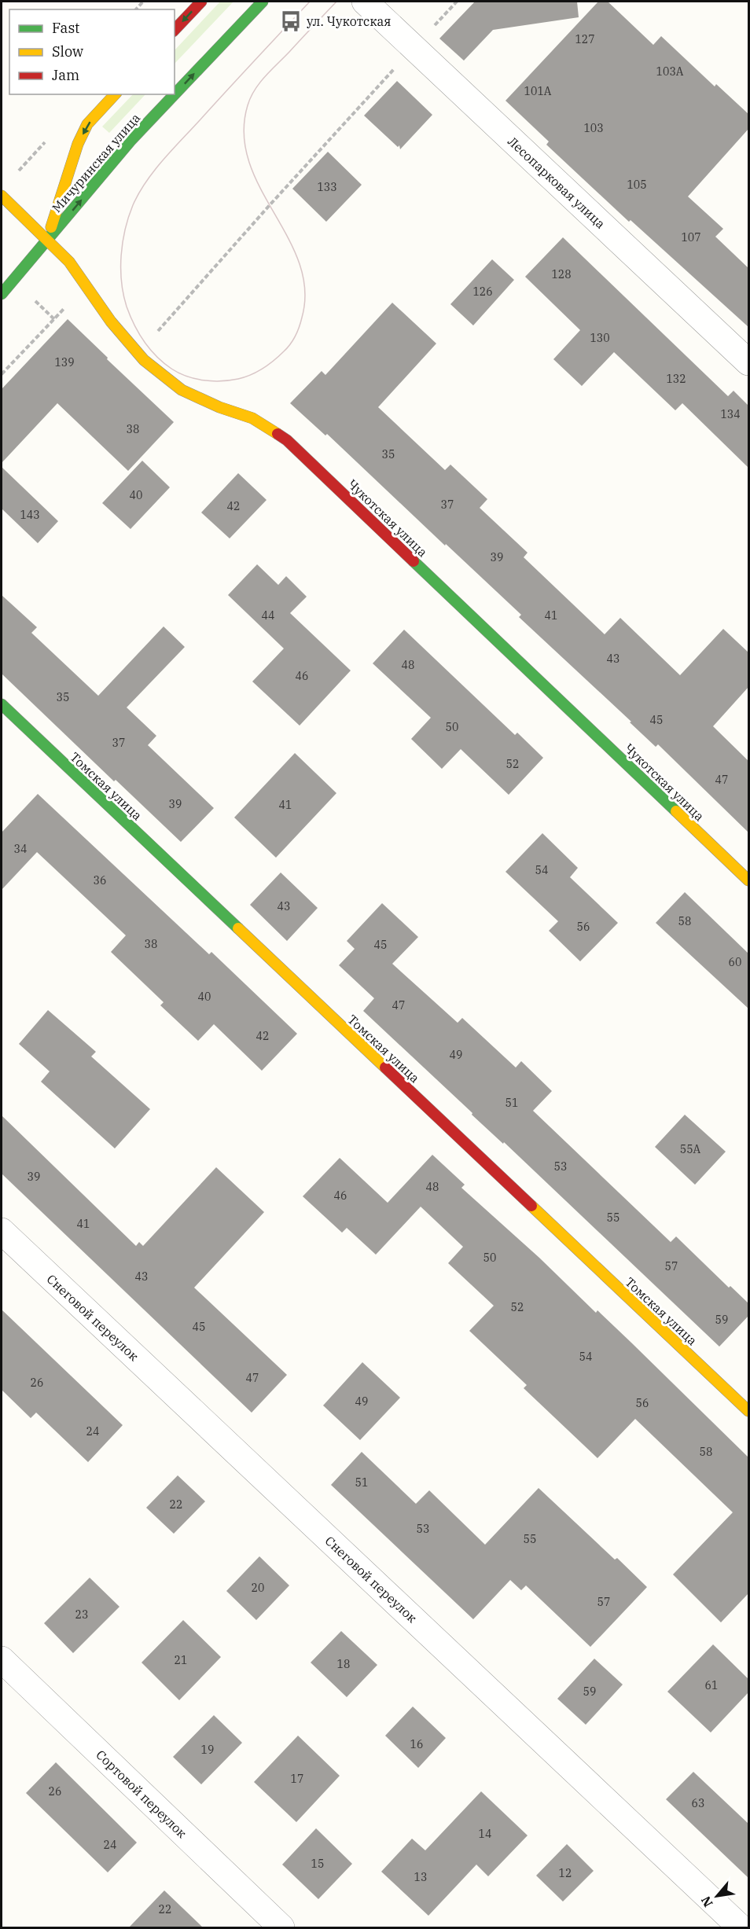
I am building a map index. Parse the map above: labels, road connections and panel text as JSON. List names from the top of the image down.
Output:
{
  "streets": {
    "street": [
      "Мичуринская улица",
      "Лесопарковая улица",
      "Чукотская улица",
      "Томская улица",
      "Снеговой переулок",
      "Сортовой переулок"
    ]
  },
  "crossings": [
    ["Мичуринская улица", "Чукотская улица"]
  ],
  "places": {
    "bus stop": ["ул. Чукотская"]
  },
  "house_numbers": [
    "127",
    "103А",
    "101А",
    "103",
    "105",
    "133",
    "107",
    "128",
    "126",
    "130",
    "139",
    "132",
    "134",
    "38",
    "35",
    "40",
    "37",
    "42",
    "143",
    "39",
    "44",
    "41",
    "43",
    "48",
    "46",
    "35",
    "45",
    "50",
    "37",
    "52",
    "47",
    "39",
    "41",
    "34",
    "54",
    "36",
    "43",
    "58",
    "56",
    "38",
    "45",
    "60",
    "40",
    "47",
    "42",
    "49",
    "51",
    "55А",
    "53",
    "39",
    "48",
    "46",
    "55",
    "41",
    "50",
    "57",
    "43",
    "52",
    "59",
    "45",
    "54",
    "47",
    "26",
    "49",
    "56",
    "24",
    "58",
    "51",
    "22",
    "53",
    "55",
    "20",
    "57",
    "23",
    "21",
    "18",
    "61",
    "59",
    "16",
    "19",
    "17",
    "26",
    "63",
    "14",
    "24",
    "15",
    "12",
    "13",
    "22"
  ],
  "legend": ["Fast", "Slow", "Jam"],
  "north": "bottom left"
}
